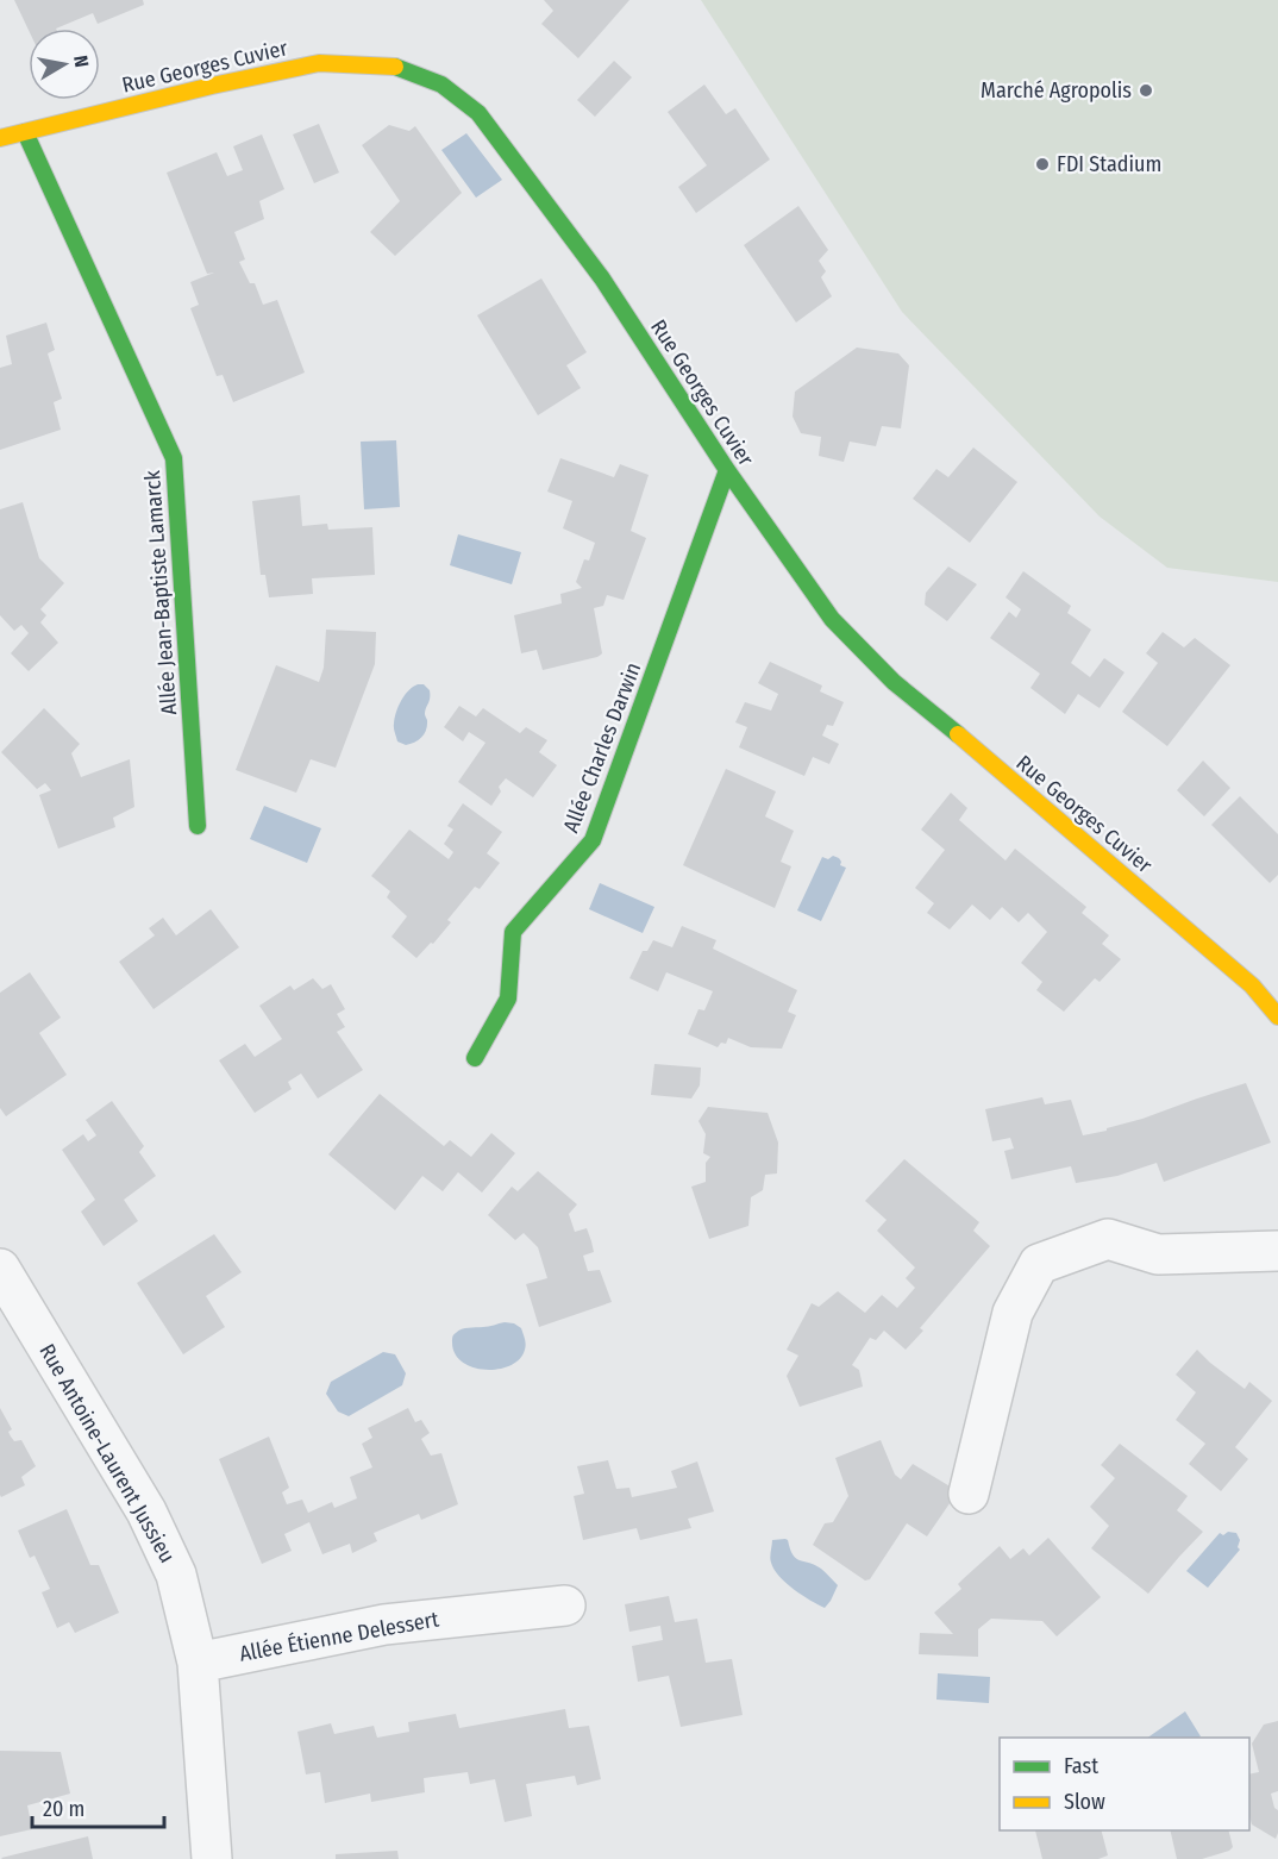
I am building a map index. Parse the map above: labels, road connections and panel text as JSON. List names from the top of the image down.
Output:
{
  "streets": {
    "street": [
      "Rue Georges Cuvier",
      "Allée Jean-Baptiste Lamarck",
      "Allée Charles Darwin",
      "Rue Antoine-Laurent Jussieu",
      "Allée Étienne Delessert"
    ]
  },
  "crossings": [
    ["Rue Georges Cuvier", "Allée Jean-Baptiste Lamarck"],
    ["Rue Georges Cuvier", "Allée Charles Darwin"],
    ["Rue Antoine-Laurent Jussieu", "Allée Étienne Delessert"]
  ],
  "places": ["Marché Agropolis", "FDI Stadium"],
  "legend": ["Fast", "Slow"],
  "scale_bar": "20 m",
  "north": "right"
}
